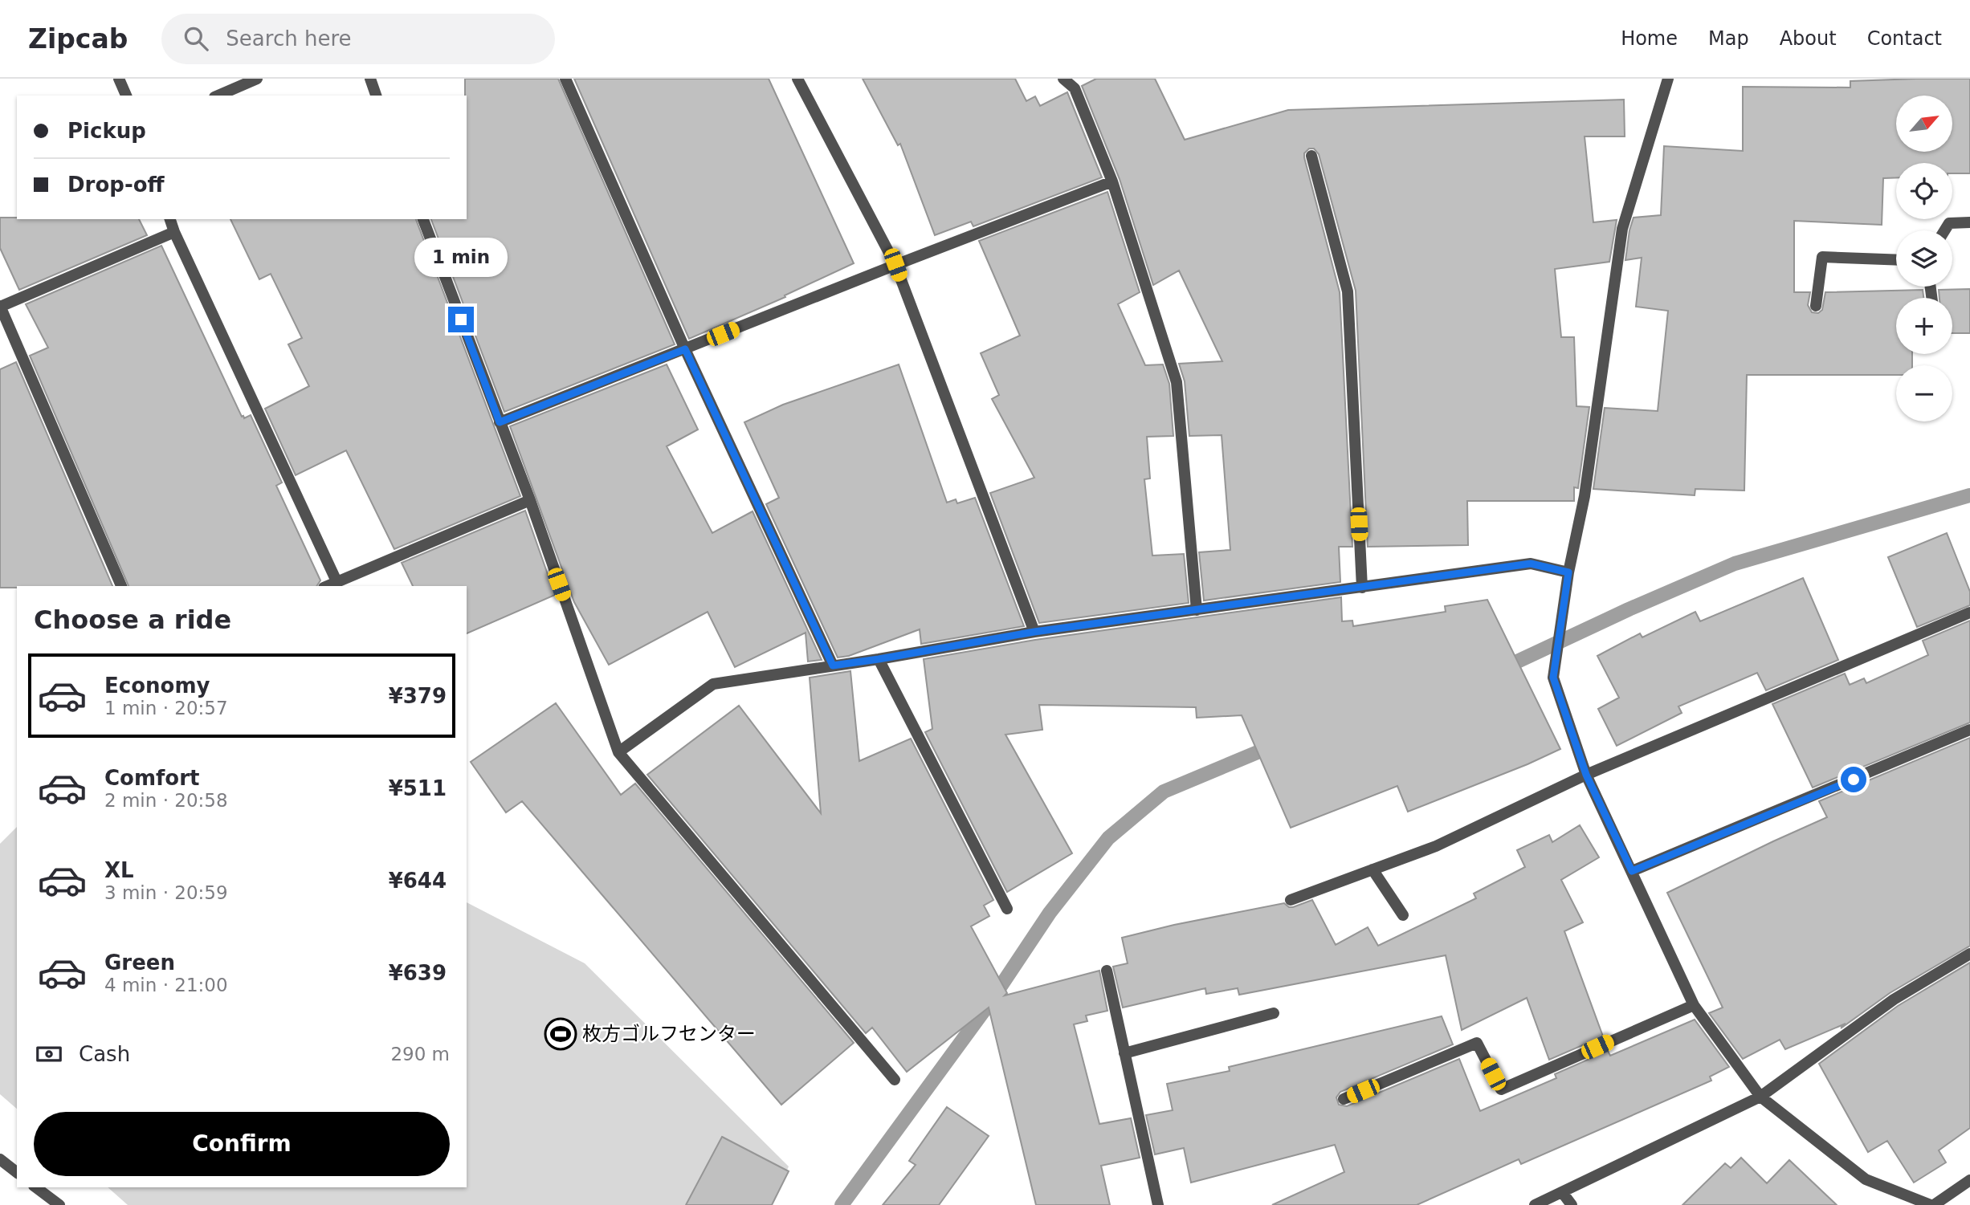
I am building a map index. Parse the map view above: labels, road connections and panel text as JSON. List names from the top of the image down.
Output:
{
  "places": {
    "sports": ["枚方ゴルフセンター"]
  },
  "north": "top right",
  "page": {
    "header": "Zipcab",
    "search": "Search here",
    "nav": [
      "Home",
      "Map",
      "About",
      "Contact"
    ],
    "map_buttons": ["+", "−"],
    "banner": ["Pickup", "Drop-off"],
    "bubble": "1 min",
    "heading": "Choose a ride",
    "list": [
      {
        "name": "Economy",
        "note": "1 min · 20:57",
        "value": "¥379"
      },
      {
        "name": "Comfort",
        "note": "2 min · 20:58",
        "value": "¥511"
      },
      {
        "name": "XL",
        "note": "3 min · 20:59",
        "value": "¥644"
      },
      {
        "name": "Green",
        "note": "4 min · 21:00",
        "value": "¥639"
      }
    ],
    "pay": ["Cash", "290 m"],
    "buttons": "Confirm"
  }
}
